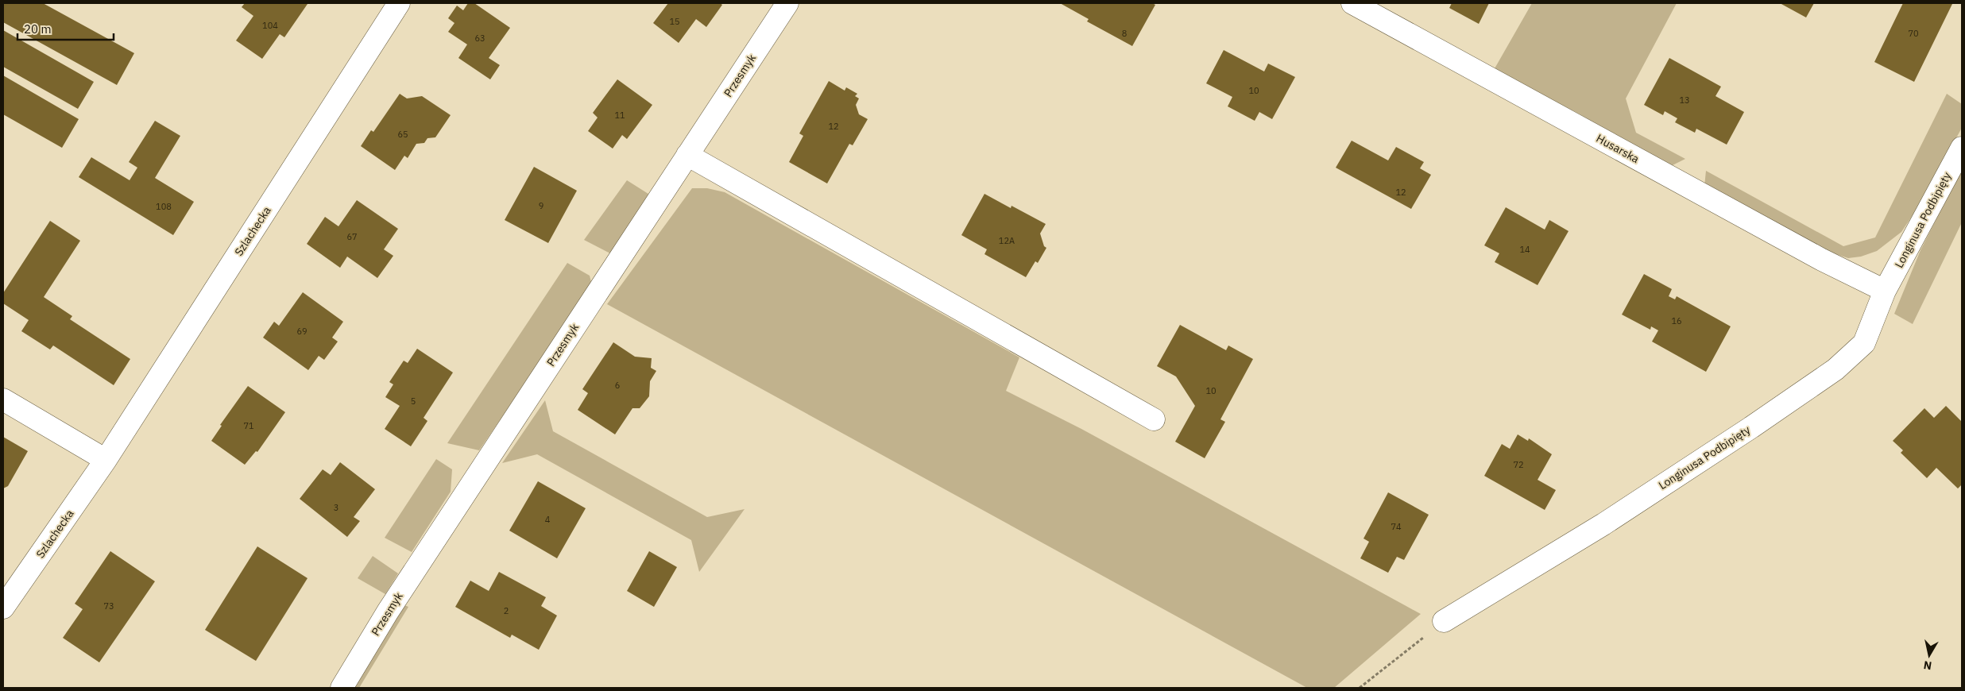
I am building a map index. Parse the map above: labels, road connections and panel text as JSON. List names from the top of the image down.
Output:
{
  "streets": {
    "street": [
      "Przesmyk",
      "Husarska",
      "Longinusa Podbipięty",
      "Szlachecka"
    ]
  },
  "crossings": [
    ["Husarska", "Longinusa Podbipięty"]
  ],
  "house_numbers": [
    "15",
    "104",
    "8",
    "70",
    "63",
    "10",
    "13",
    "11",
    "12",
    "65",
    "12",
    "9",
    "108",
    "67",
    "12A",
    "14",
    "16",
    "69",
    "6",
    "10",
    "5",
    "71",
    "72",
    "3",
    "4",
    "74",
    "73",
    "2"
  ],
  "scale_bar": "20 m",
  "north": "bottom"
}
